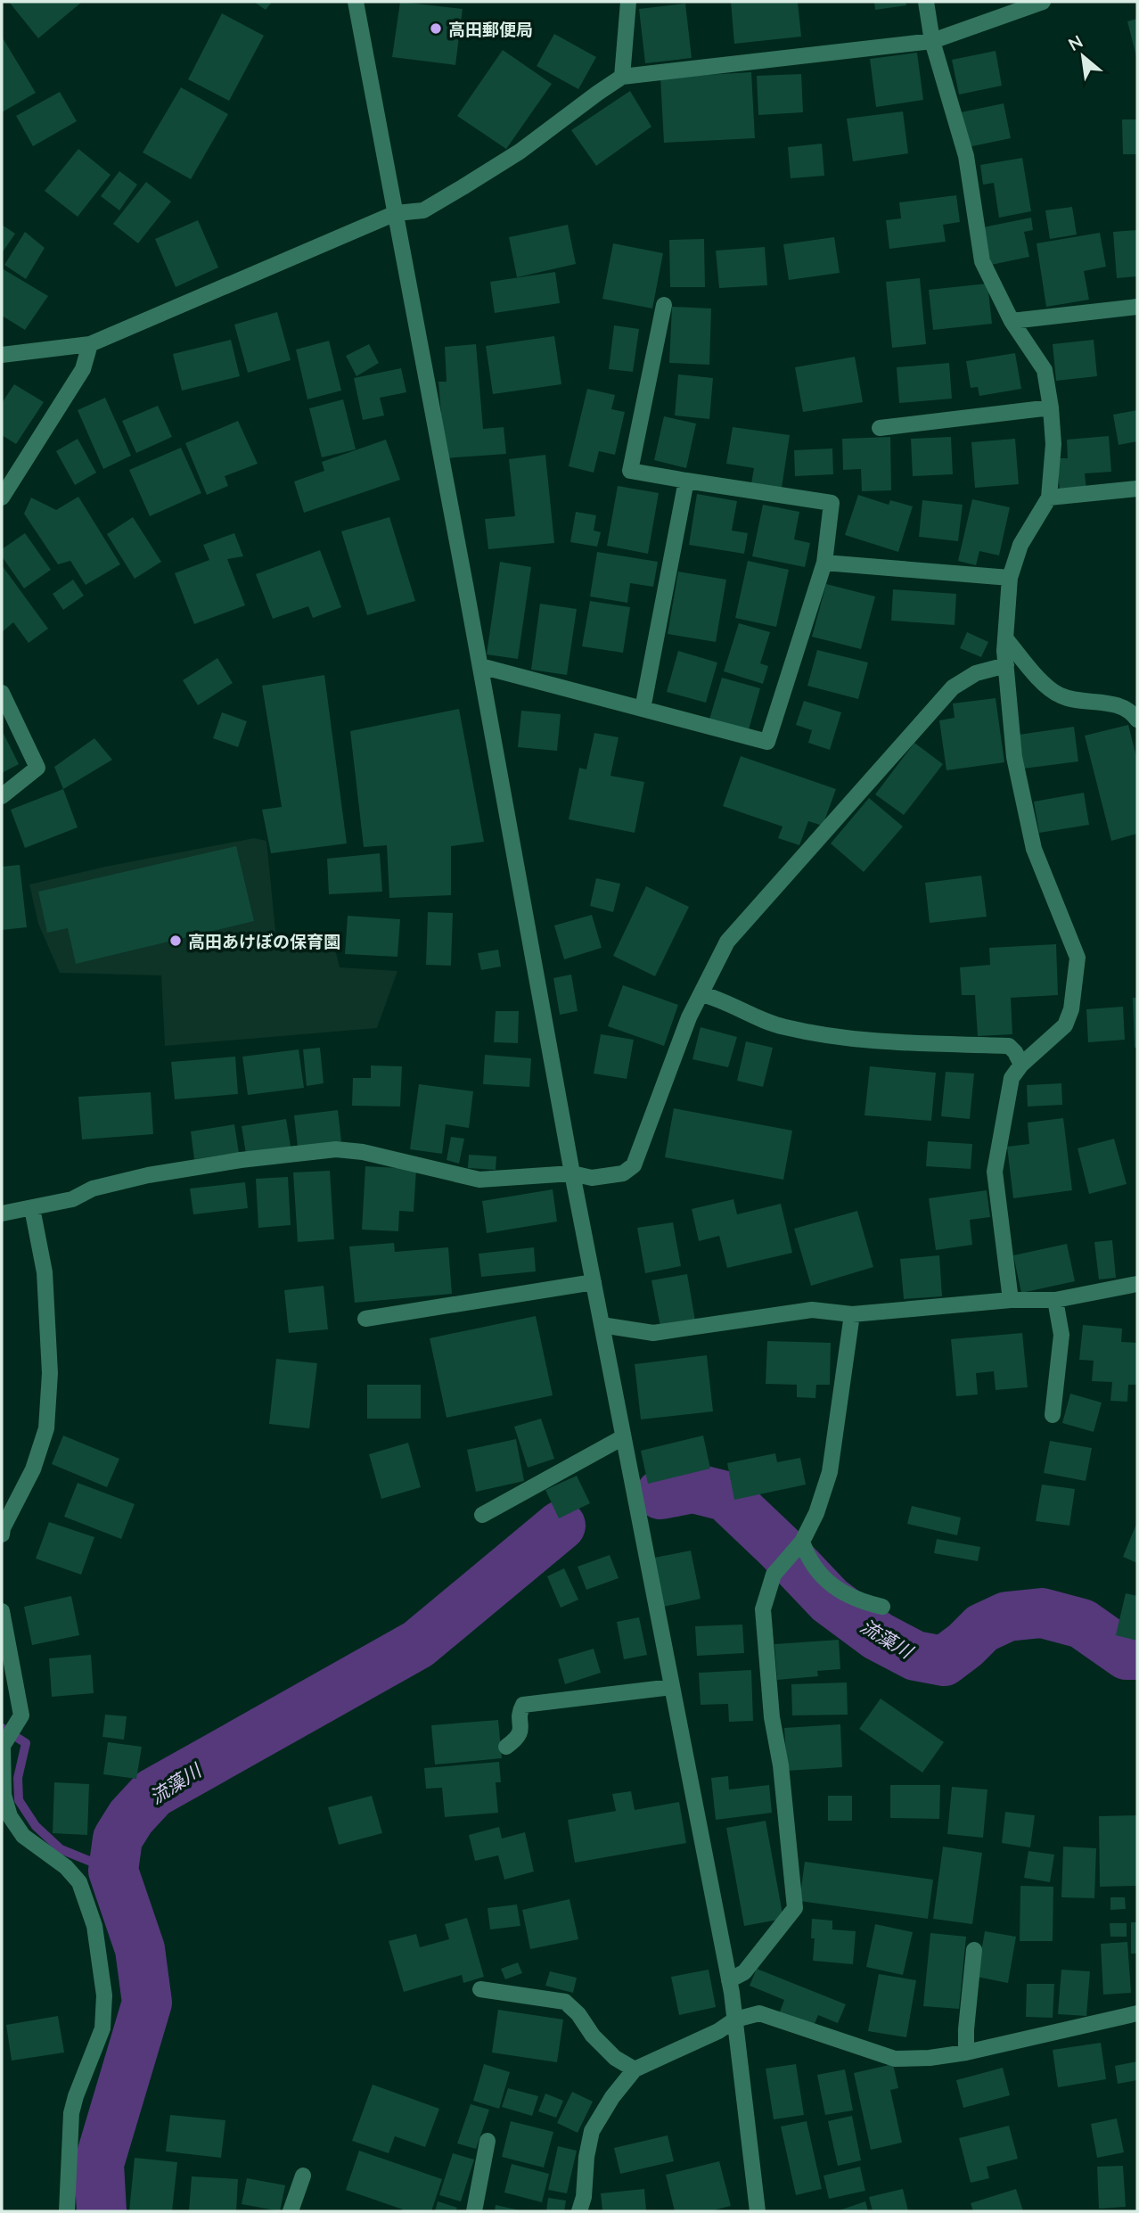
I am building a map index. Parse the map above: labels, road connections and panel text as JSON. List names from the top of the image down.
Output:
{
  "water": ["流藻川"],
  "places": ["高田郵便局", "高田あけぼの保育園"],
  "north": "top left"
}
